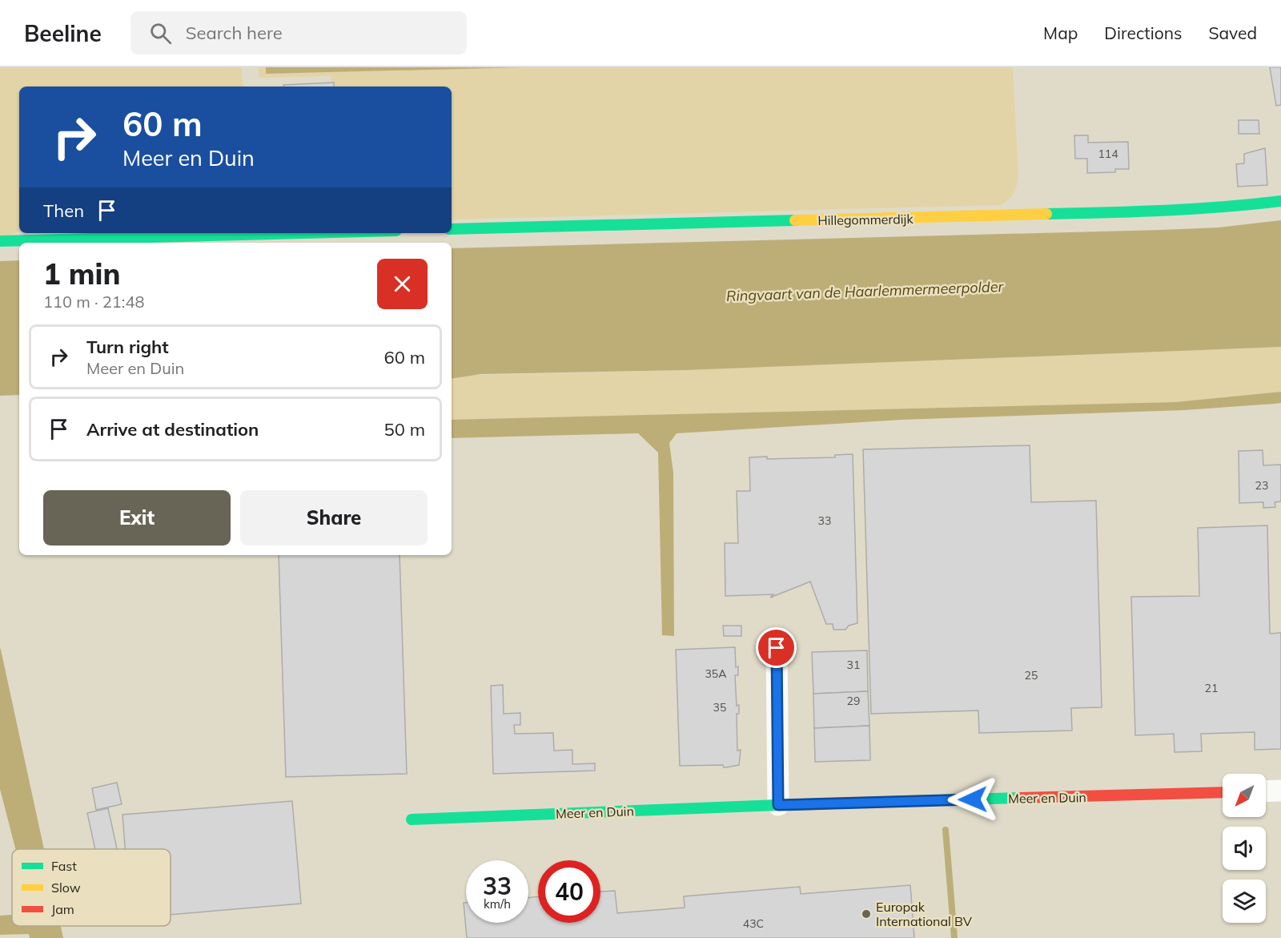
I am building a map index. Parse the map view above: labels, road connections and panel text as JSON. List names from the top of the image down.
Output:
{
  "streets": {
    "street": ["Hillegommerdijk", "Meer en Duin"]
  },
  "water": ["Ringvaart van de Haarlemmermeerpolder"],
  "places": ["Europak International BV"],
  "house_numbers": [
    "114",
    "23",
    "33",
    "31",
    "35A",
    "25",
    "21",
    "29",
    "35",
    "43C"
  ],
  "legend": ["Fast", "Slow", "Jam"],
  "north": "bottom left",
  "page": {
    "header": "Beeline",
    "search": "Search here",
    "nav": ["Map", "Directions", "Saved"],
    "turn": ["60 m", "Meer en Duin"],
    "then": "Then",
    "heading": ["1 min", "110 m · 21:48"],
    "list": [
      {
        "name": "Turn right",
        "note": "Meer en Duin",
        "value": "60 m"
      },
      {
        "name": "Arrive at destination",
        "value": "50 m"
      }
    ],
    "buttons": ["Exit", "Share"],
    "speed": "33 km/h",
    "limit": "40"
  }
}
